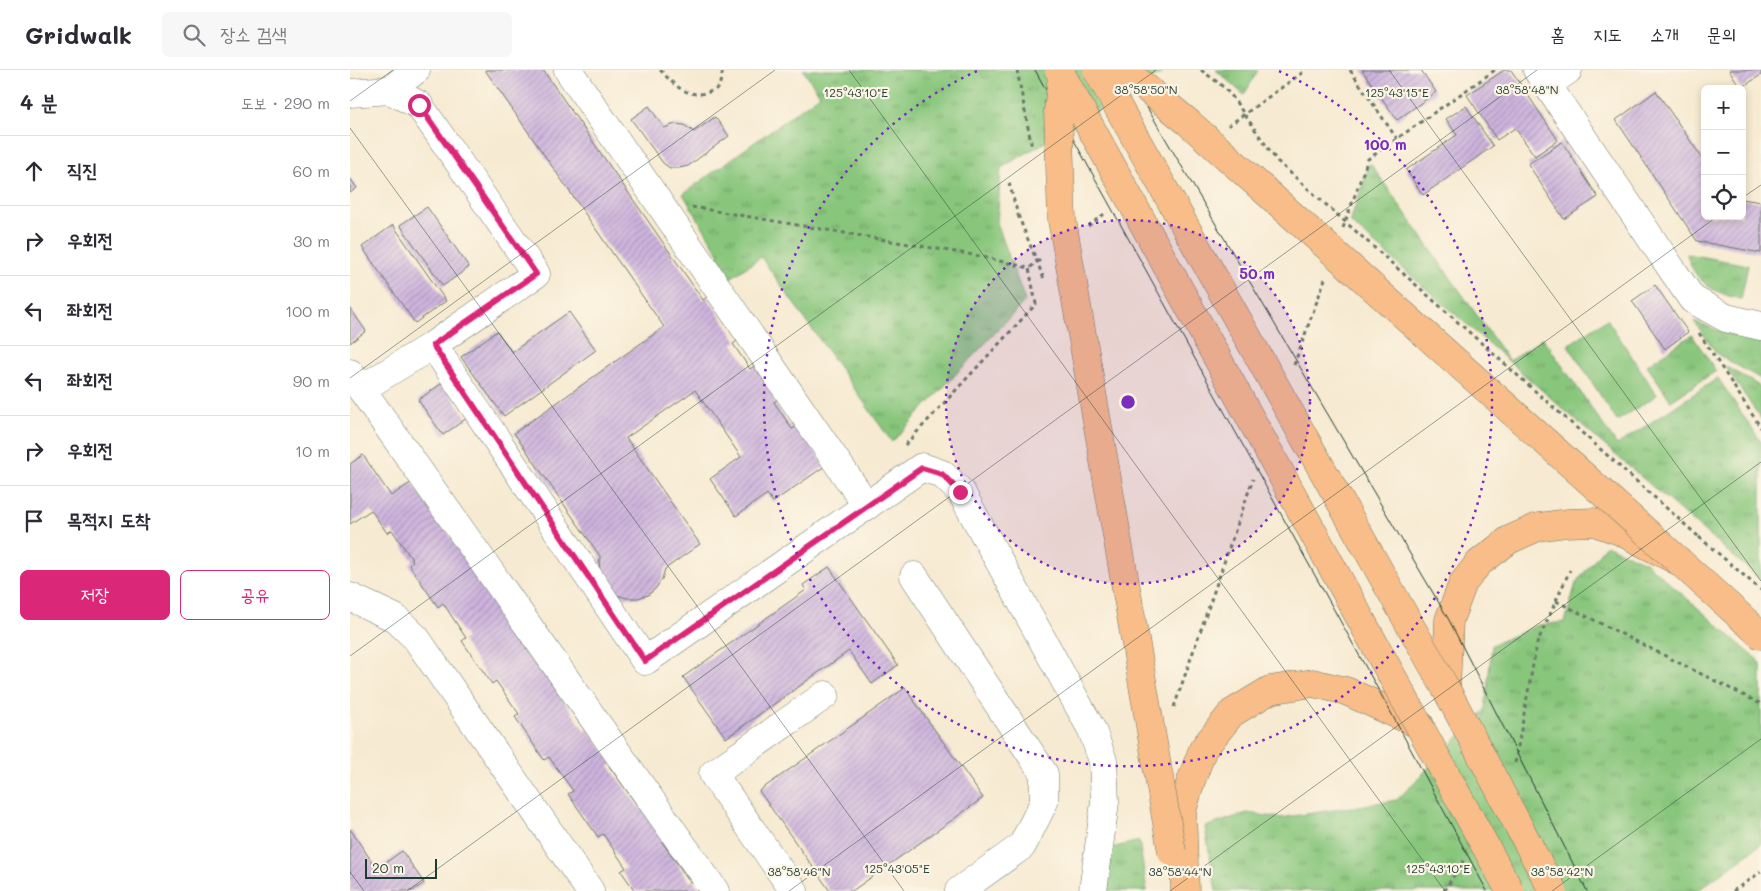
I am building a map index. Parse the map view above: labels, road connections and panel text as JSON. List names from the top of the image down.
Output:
{
  "scale_bar": "20 m",
  "page": {
    "header": "Gridwalk",
    "search": "장소 검색",
    "nav": [
      "홈",
      "지도",
      "소개",
      "문의"
    ],
    "heading": ["4 분", "도보 · 290 m"],
    "map_buttons": ["+", "−"],
    "list": [
      ["직진", "60 m"],
      ["우회전", "30 m"],
      ["좌회전", "100 m"],
      ["좌회전", "90 m"],
      ["우회전", "10 m"],
      "목적지 도착"
    ],
    "buttons": ["저장", "공유"],
    "scale": "20 m"
  },
  "coordinates": [
    "38°58'50\"N",
    "38°58'48\"N",
    "125°43'10\"E",
    "125°43'15\"E",
    "125°43'05\"E",
    "38°58'46\"N",
    "38°58'44\"N",
    "38°58'42\"N"
  ],
  "rings": ["100 m", "50 m"]
}
